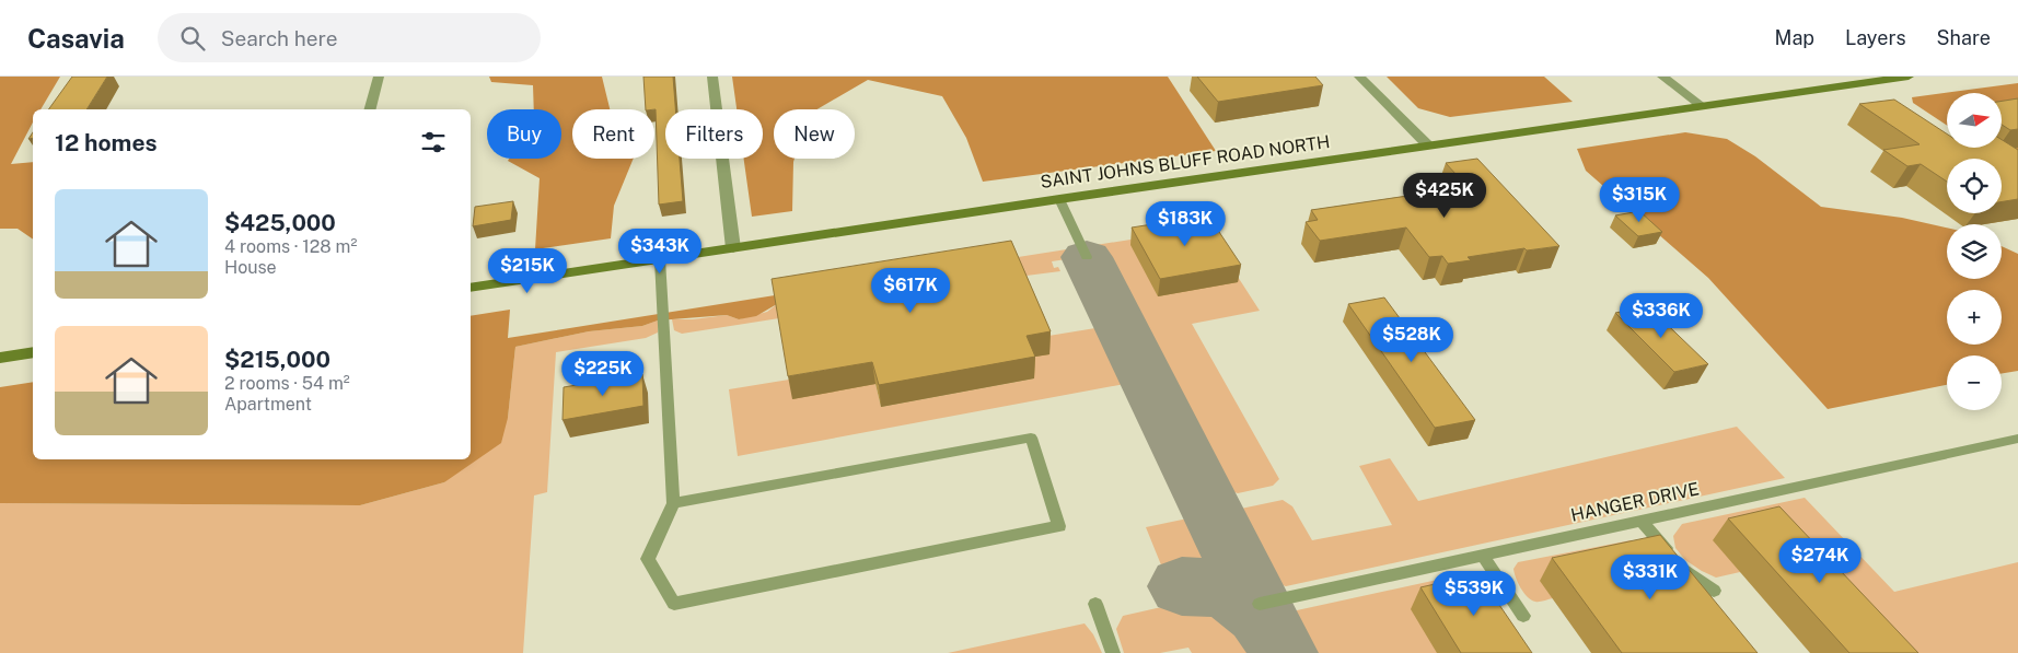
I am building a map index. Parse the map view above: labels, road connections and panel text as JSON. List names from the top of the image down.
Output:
{
  "streets": {
    "main road": ["SAINT JOHNS BLUFF ROAD NORTH"],
    "lane": ["HANGER DRIVE"]
  },
  "north": "right",
  "page": {
    "header": "Casavia",
    "search": "Search here",
    "nav": ["Map", "Layers", "Share"],
    "map_buttons": ["+", "−"],
    "chip": [
      "Buy",
      "Rent",
      "Filters",
      "New"
    ],
    "heading": "12 homes",
    "price": [
      "$425K",
      "$315K",
      "$183K",
      "$343K",
      "$215K",
      "$617K",
      "$336K",
      "$528K",
      "$225K",
      "$274K",
      "$331K",
      "$539K"
    ],
    "list": [
      {
        "name": "$425,000",
        "note": "4 rooms · 128 m² · House"
      },
      {
        "name": "$215,000",
        "note": "2 rooms · 54 m² · Apartment"
      }
    ]
  }
}
